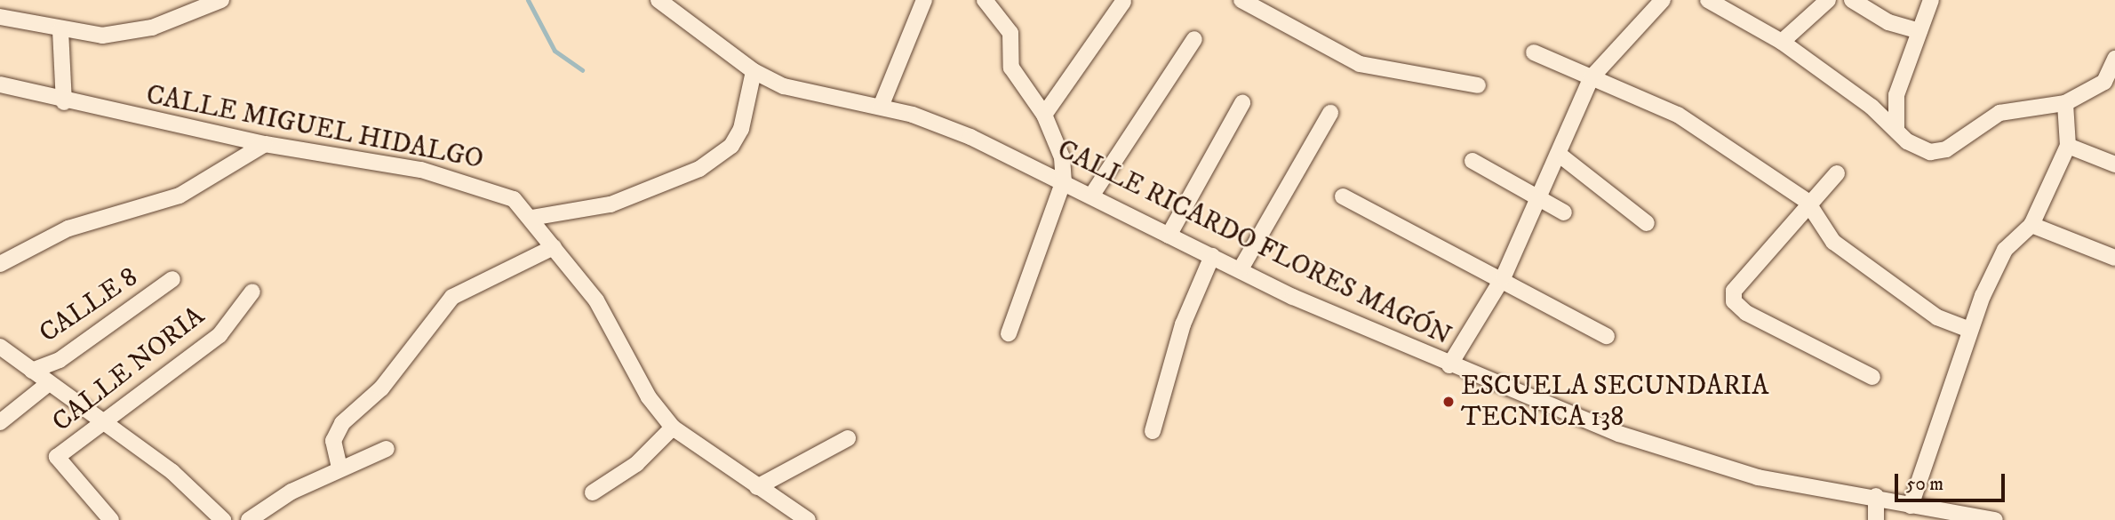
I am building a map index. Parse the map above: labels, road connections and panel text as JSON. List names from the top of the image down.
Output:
{
  "streets": {
    "street": [
      "CALLE MIGUEL HIDALGO",
      "CALLE RICARDO FLORES MAGÓN",
      "CALLE 8",
      "CALLE NORIA"
    ]
  },
  "places": ["ESCUELA SECUNDARIA TECNICA 138"],
  "scale_bar": "50 m"
}
